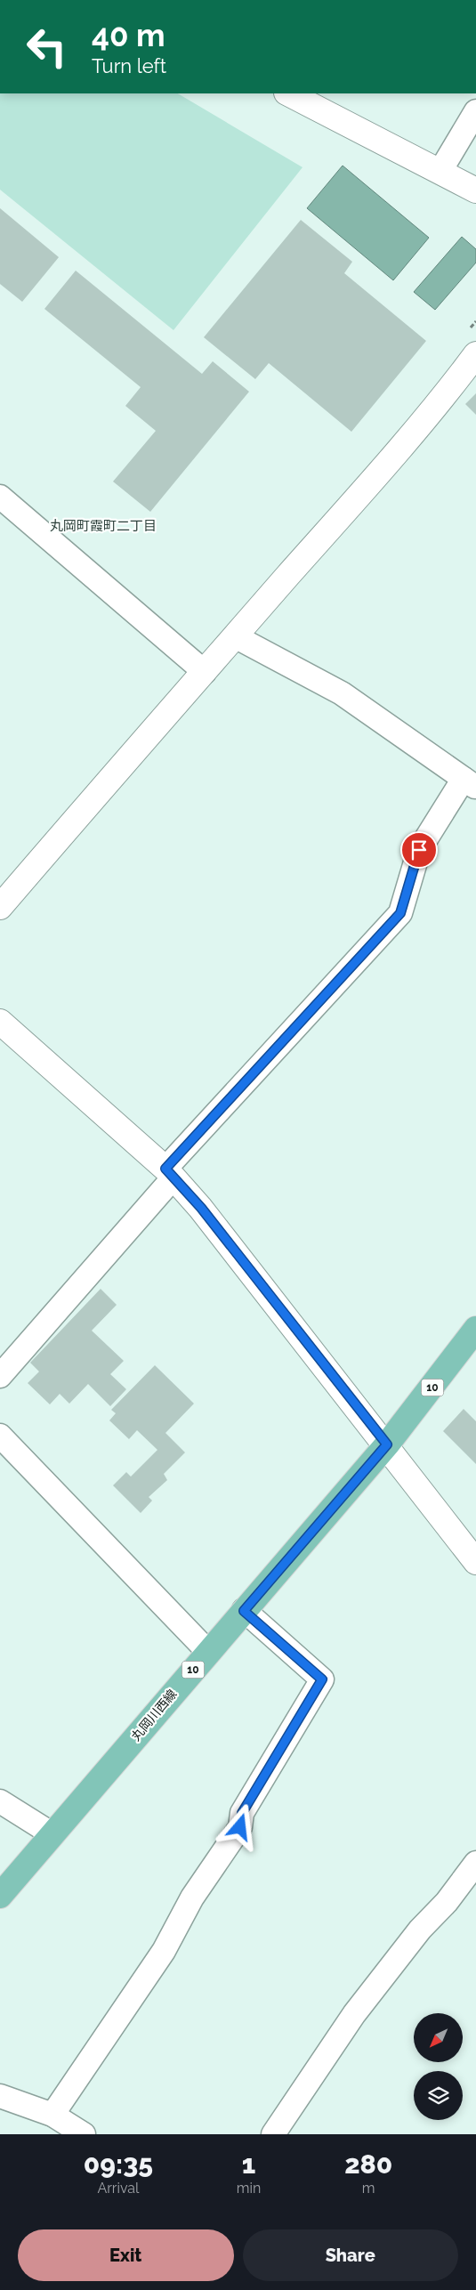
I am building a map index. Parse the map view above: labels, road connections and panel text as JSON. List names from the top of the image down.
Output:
{
  "streets": {
    "main road": ["10", "丸岡川西線"]
  },
  "districts": ["丸岡町霞町二丁目"],
  "north": "bottom left",
  "page": {
    "turn": ["40 m", "Turn left"],
    "eta": [
      "09:35",
      "Arrival",
      "1",
      "min",
      "280",
      "m"
    ],
    "buttons": ["Exit", "Share"]
  }
}
